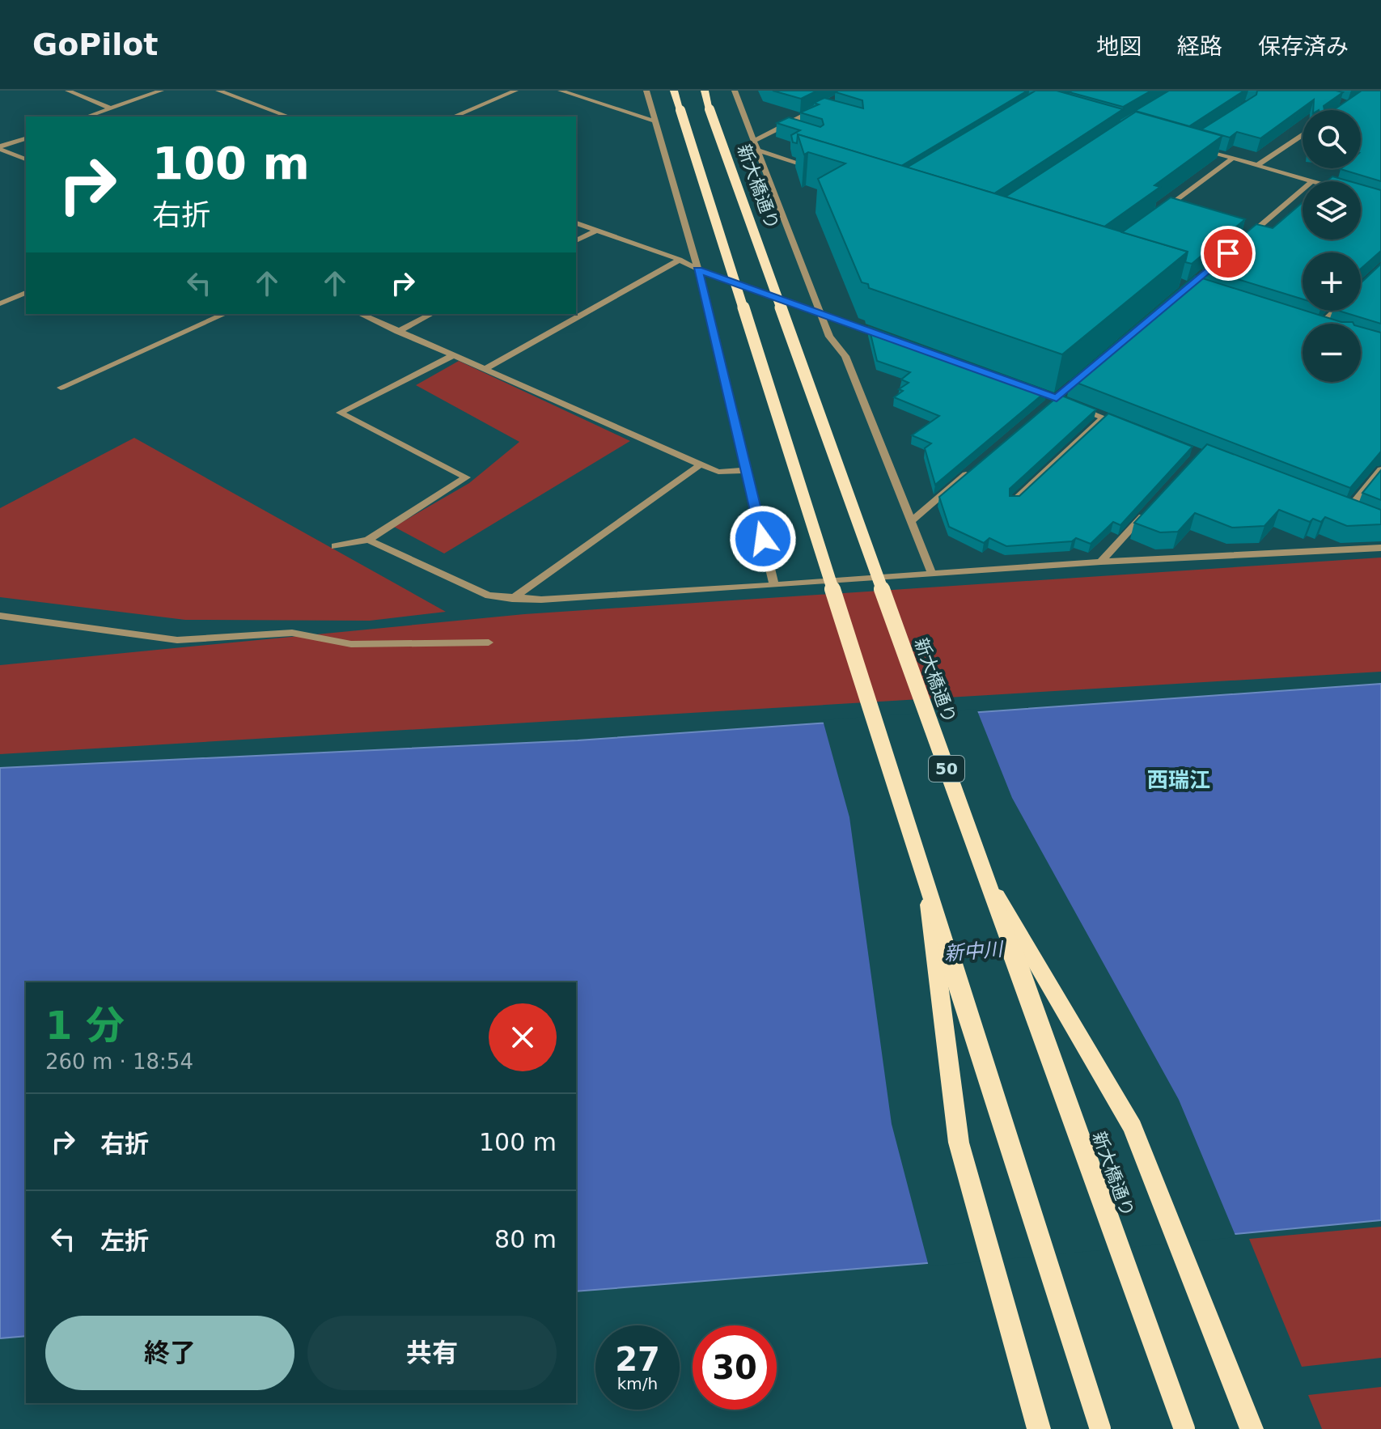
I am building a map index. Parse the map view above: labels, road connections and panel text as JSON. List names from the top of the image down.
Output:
{
  "streets": {
    "main road": ["新大橋通り", "50"]
  },
  "crossings": [
    ["新大橋通り", "50"]
  ],
  "districts": ["西瑞江"],
  "water": ["新中川"],
  "page": {
    "header": "GoPilot",
    "nav": ["地図", "経路", "保存済み"],
    "map_buttons": ["+", "−"],
    "turn": ["100 m", "右折"],
    "heading": ["1 分", "260 m · 18:54"],
    "list": [
      {
        "name": "右折",
        "value": "100 m"
      },
      {
        "name": "左折",
        "value": "80 m"
      }
    ],
    "buttons": ["終了", "共有"],
    "speed": "27 km/h",
    "limit": "30"
  }
}
